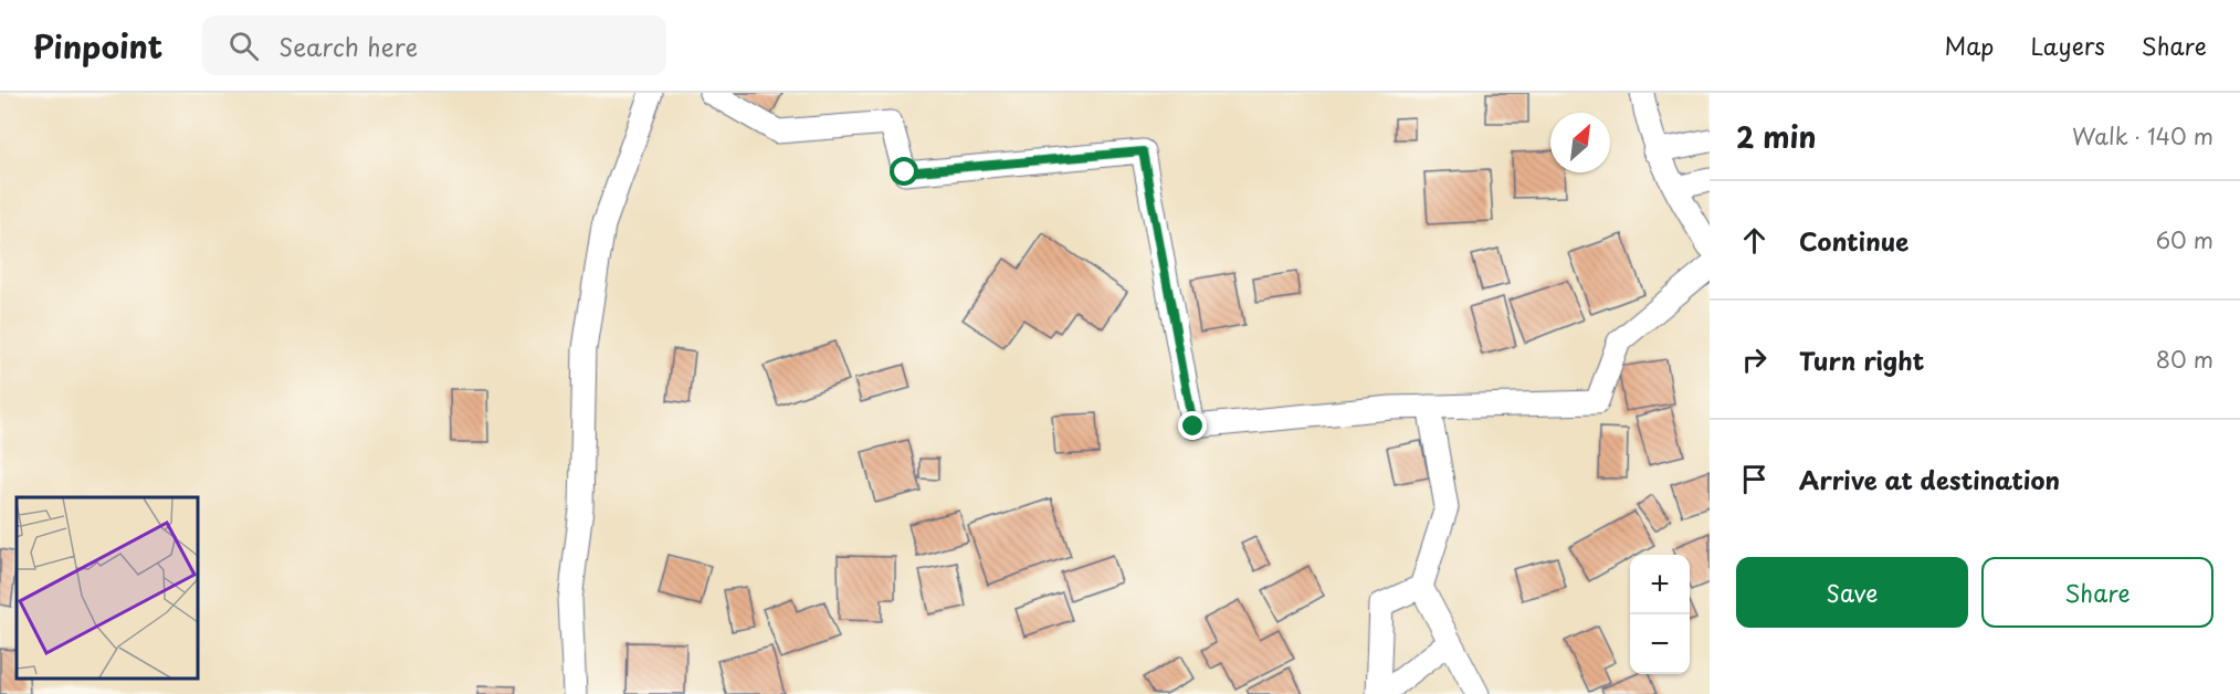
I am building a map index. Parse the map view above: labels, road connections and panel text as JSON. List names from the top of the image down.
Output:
{
  "north": "top right",
  "page": {
    "header": "Pinpoint",
    "search": "Search here",
    "nav": ["Map", "Layers", "Share"],
    "heading": ["2 min", "Walk · 140 m"],
    "list": [
      ["Continue", "60 m"],
      ["Turn right", "80 m"],
      "Arrive at destination"
    ],
    "buttons": ["Save", "Share"],
    "map_buttons": ["+", "−"]
  }
}
